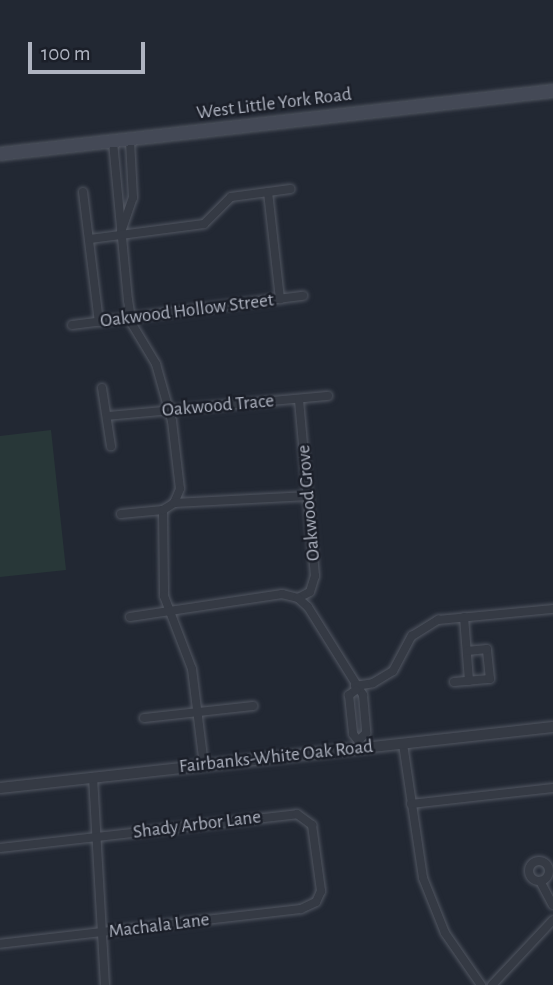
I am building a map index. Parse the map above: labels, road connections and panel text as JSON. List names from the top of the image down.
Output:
{
  "streets": {
    "main road": ["West Little York Road"],
    "street": [
      "Oakwood Hollow Street",
      "Oakwood Trace",
      "Oakwood Grove",
      "Fairbanks-White Oak Road",
      "Shady Arbor Lane",
      "Machala Lane"
    ]
  },
  "crossings": [
    ["Oakwood Trace", "Oakwood Grove"],
    ["Shady Arbor Lane", "Machala Lane"]
  ],
  "scale_bar": "100 m"
}
